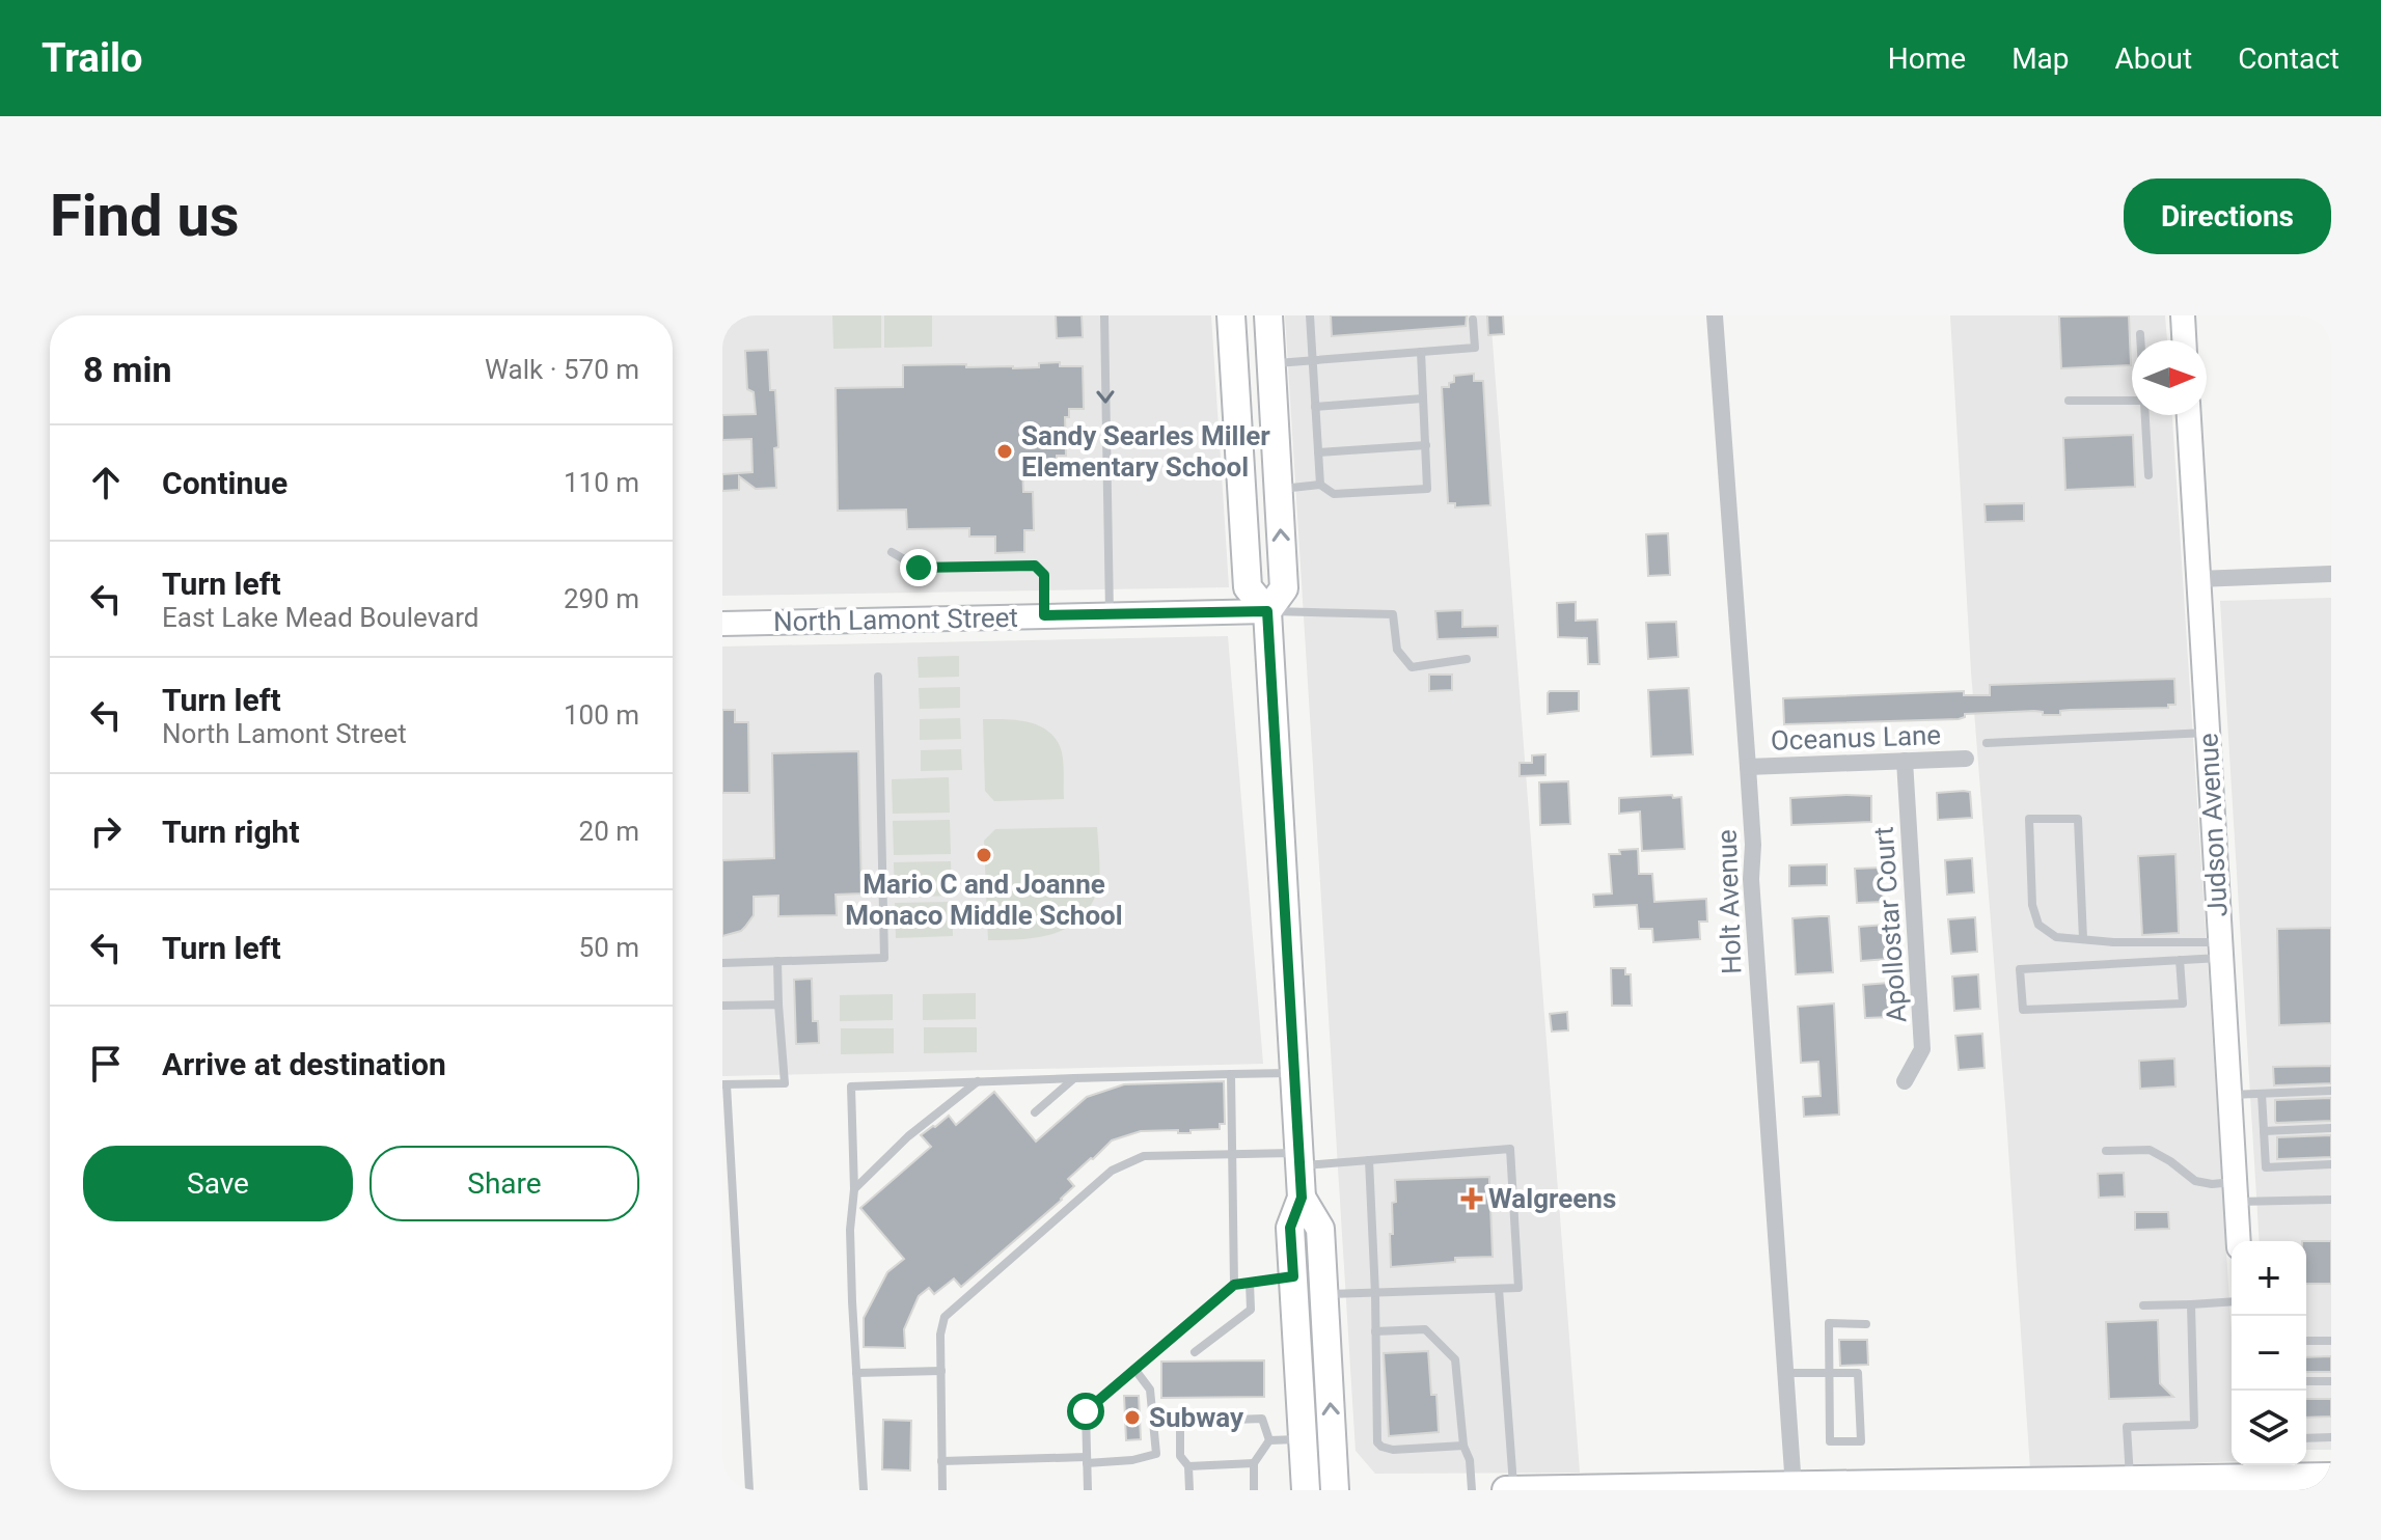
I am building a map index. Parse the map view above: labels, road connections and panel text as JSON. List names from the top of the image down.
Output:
{
  "streets": {
    "street": [
      "North Lamont Street",
      "Oceanus Lane",
      "Judson Avenue",
      "Holt Avenue",
      "Apollostar Court"
    ]
  },
  "crossings": [
    ["Oceanus Lane", "Holt Avenue"],
    ["Oceanus Lane", "Apollostar Court"]
  ],
  "places": {
    "other": ["Sandy Searles Miller Elementary School", "Mario C and Joanne Monaco Middle School", "Subway"],
    "health": ["Walgreens"]
  },
  "north": "right",
  "page": {
    "header": "Trailo",
    "nav": [
      "Home",
      "Map",
      "About",
      "Contact"
    ],
    "buttons": [
      "Directions",
      ["Save", "Share"]
    ],
    "title": "Find us",
    "heading": ["8 min", "Walk · 570 m"],
    "list": [
      ["Continue", "110 m"],
      ["Turn left", "East Lake Mead Boulevard", "290 m"],
      ["Turn left", "North Lamont Street", "100 m"],
      ["Turn right", "20 m"],
      ["Turn left", "50 m"],
      "Arrive at destination"
    ],
    "map_buttons": ["+", "−"]
  }
}
